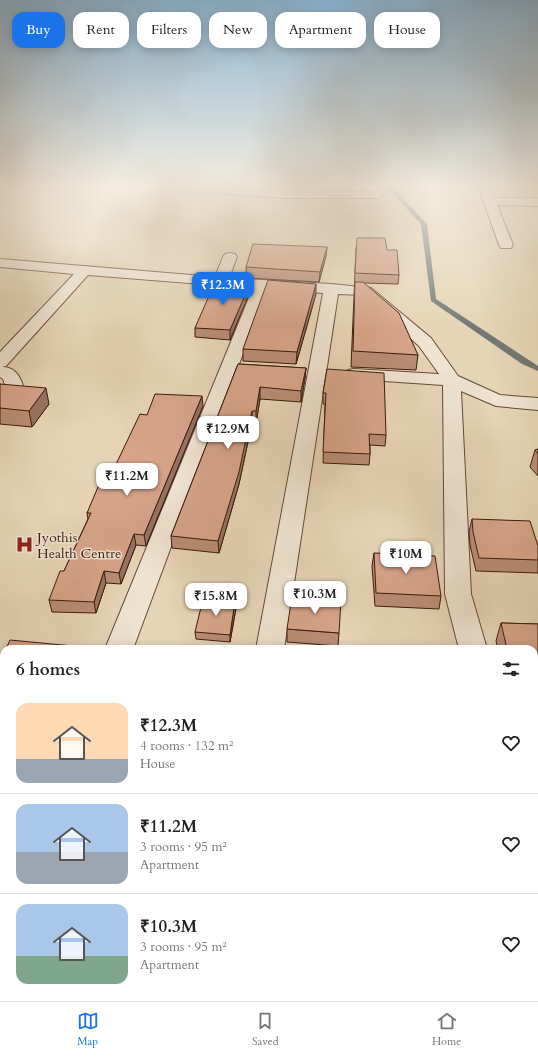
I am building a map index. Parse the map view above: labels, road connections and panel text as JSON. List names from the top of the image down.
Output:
{
  "places": {
    "hospital": ["Jyothis Health Centre"]
  },
  "page": {
    "chip": [
      "Buy",
      "Rent",
      "Filters",
      "New",
      "Apartment",
      "House"
    ],
    "price": [
      "₹12.3M",
      "₹12.9M",
      "₹11.2M",
      "₹10M",
      "₹10.3M",
      "₹15.8M"
    ],
    "heading": "6 homes",
    "list": [
      {
        "name": "₹12.3M",
        "note": "4 rooms · 132 m² · House"
      },
      {
        "name": "₹11.2M",
        "note": "3 rooms · 95 m² · Apartment"
      },
      {
        "name": "₹10.3M",
        "note": "3 rooms · 95 m² · Apartment"
      }
    ],
    "tabs": ["Map", "Saved", "Home"]
  }
}
